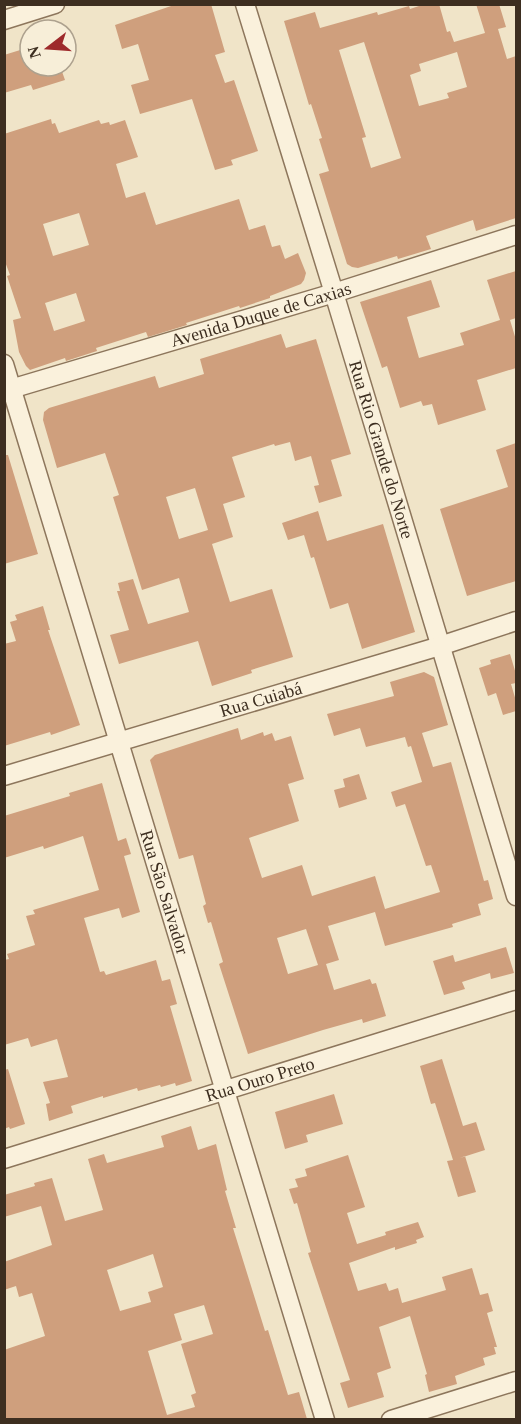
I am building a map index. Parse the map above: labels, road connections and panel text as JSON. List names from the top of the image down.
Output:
{
  "streets": {
    "street": [
      "Avenida Duque de Caxias",
      "Rua Rio Grande do Norte",
      "Rua Cuiabá",
      "Rua São Salvador",
      "Rua Ouro Preto"
    ]
  },
  "crossings": [
    ["Avenida Duque de Caxias", "Rua Rio Grande do Norte"],
    ["Avenida Duque de Caxias", "Rua São Salvador"],
    ["Rua Rio Grande do Norte", "Rua Cuiabá"],
    ["Rua Cuiabá", "Rua São Salvador"],
    ["Rua São Salvador", "Rua Ouro Preto"]
  ],
  "north": "left"
}
